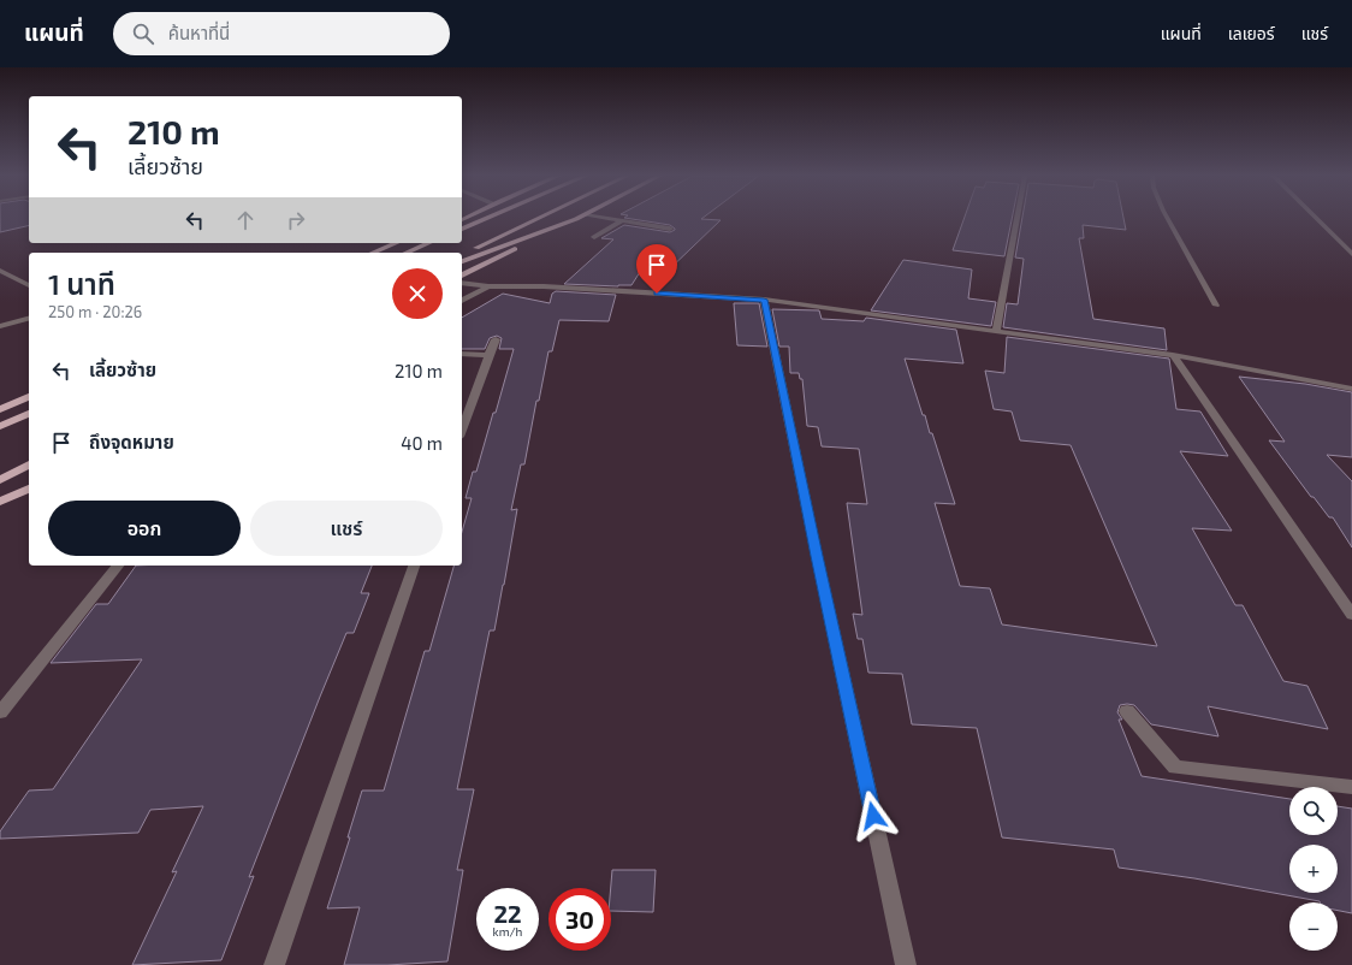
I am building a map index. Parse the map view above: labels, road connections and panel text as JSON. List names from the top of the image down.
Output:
{
  "page": {
    "header": "แผนที่",
    "search": "ค้นหาที่นี่",
    "nav": ["แผนที่", "เลเยอร์", "แชร์"],
    "turn": ["210 m", "เลี้ยวซ้าย"],
    "heading": ["1 นาที", "250 m · 20:26"],
    "list": [
      {
        "name": "เลี้ยวซ้าย",
        "value": "210 m"
      },
      {
        "name": "ถึงจุดหมาย",
        "value": "40 m"
      }
    ],
    "buttons": ["ออก", "แชร์"],
    "map_buttons": ["+", "−"],
    "speed": "22 km/h",
    "limit": "30"
  }
}
